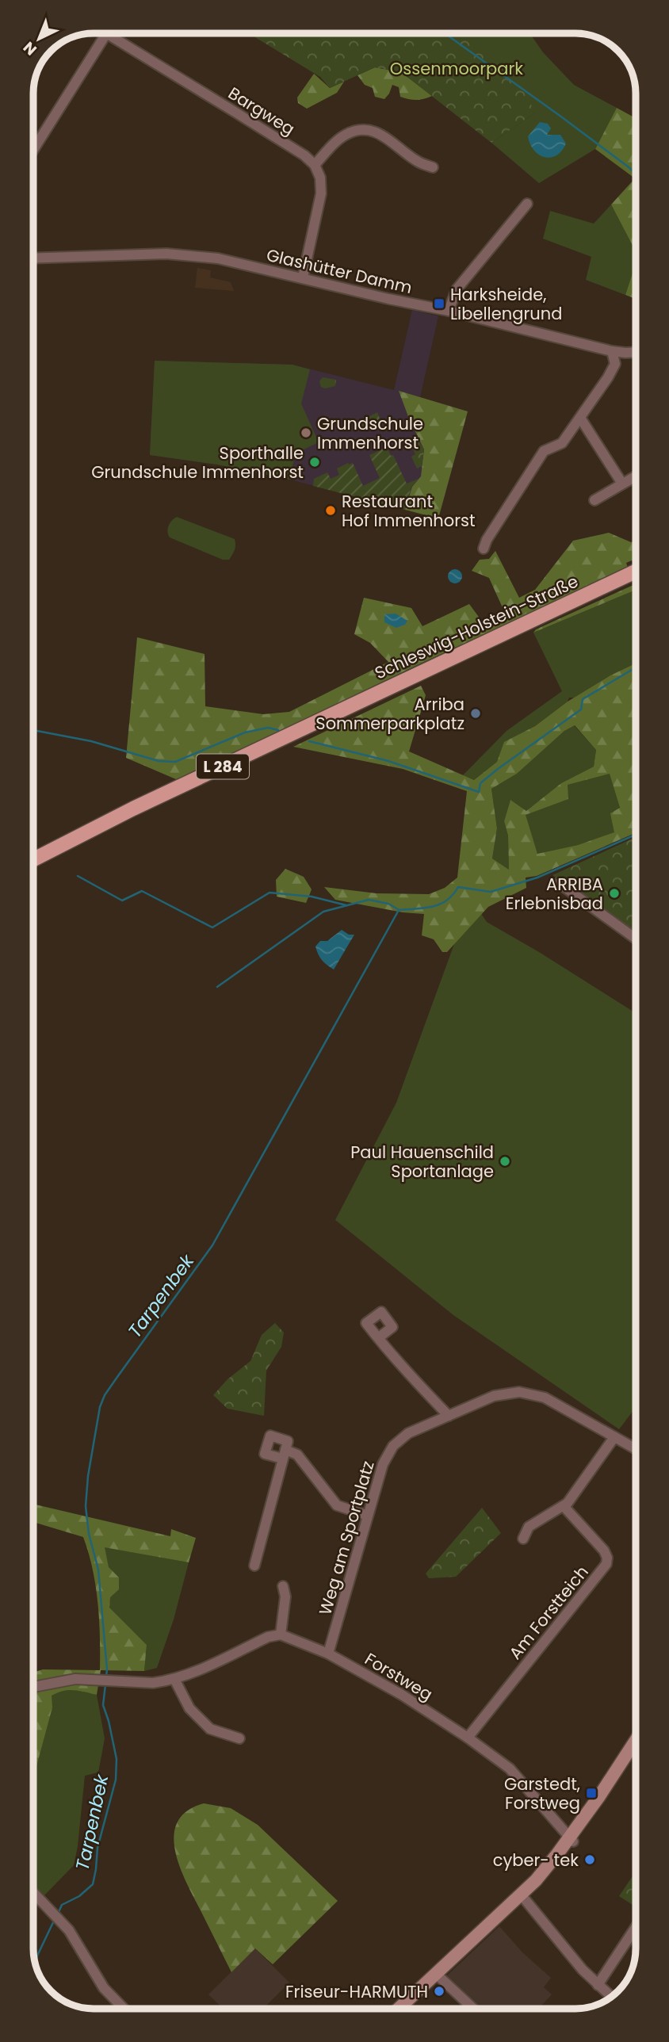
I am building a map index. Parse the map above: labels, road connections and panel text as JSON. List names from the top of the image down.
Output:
{
  "streets": {
    "main road": ["Schleswig-Holstein-Straße", "L 284"],
    "street": [
      "Bargweg",
      "Glashütter Damm",
      "Weg am Sportplatz",
      "Am Forstteich",
      "Forstweg"
    ]
  },
  "crossings": [
    ["Weg am Sportplatz", "Forstweg"],
    ["Am Forstteich", "Forstweg"]
  ],
  "water": ["Tarpenbek"],
  "parks": ["Ossenmoorpark"],
  "places": {
    "transit": ["Harksheide, Libellengrund", "Garstedt, Forstweg"],
    "other": [
      "Grundschule Immenhorst",
      "Sporthalle Grundschule Immenhorst",
      "Restaurant Hof Immenhorst",
      "Arriba Sommerparkplatz",
      "ARRIBA Erlebnisbad",
      "Paul Hauenschild Sportanlage",
      "cyber- tek",
      "Friseur-HARMUTH"
    ]
  },
  "north": "bottom left"
}
